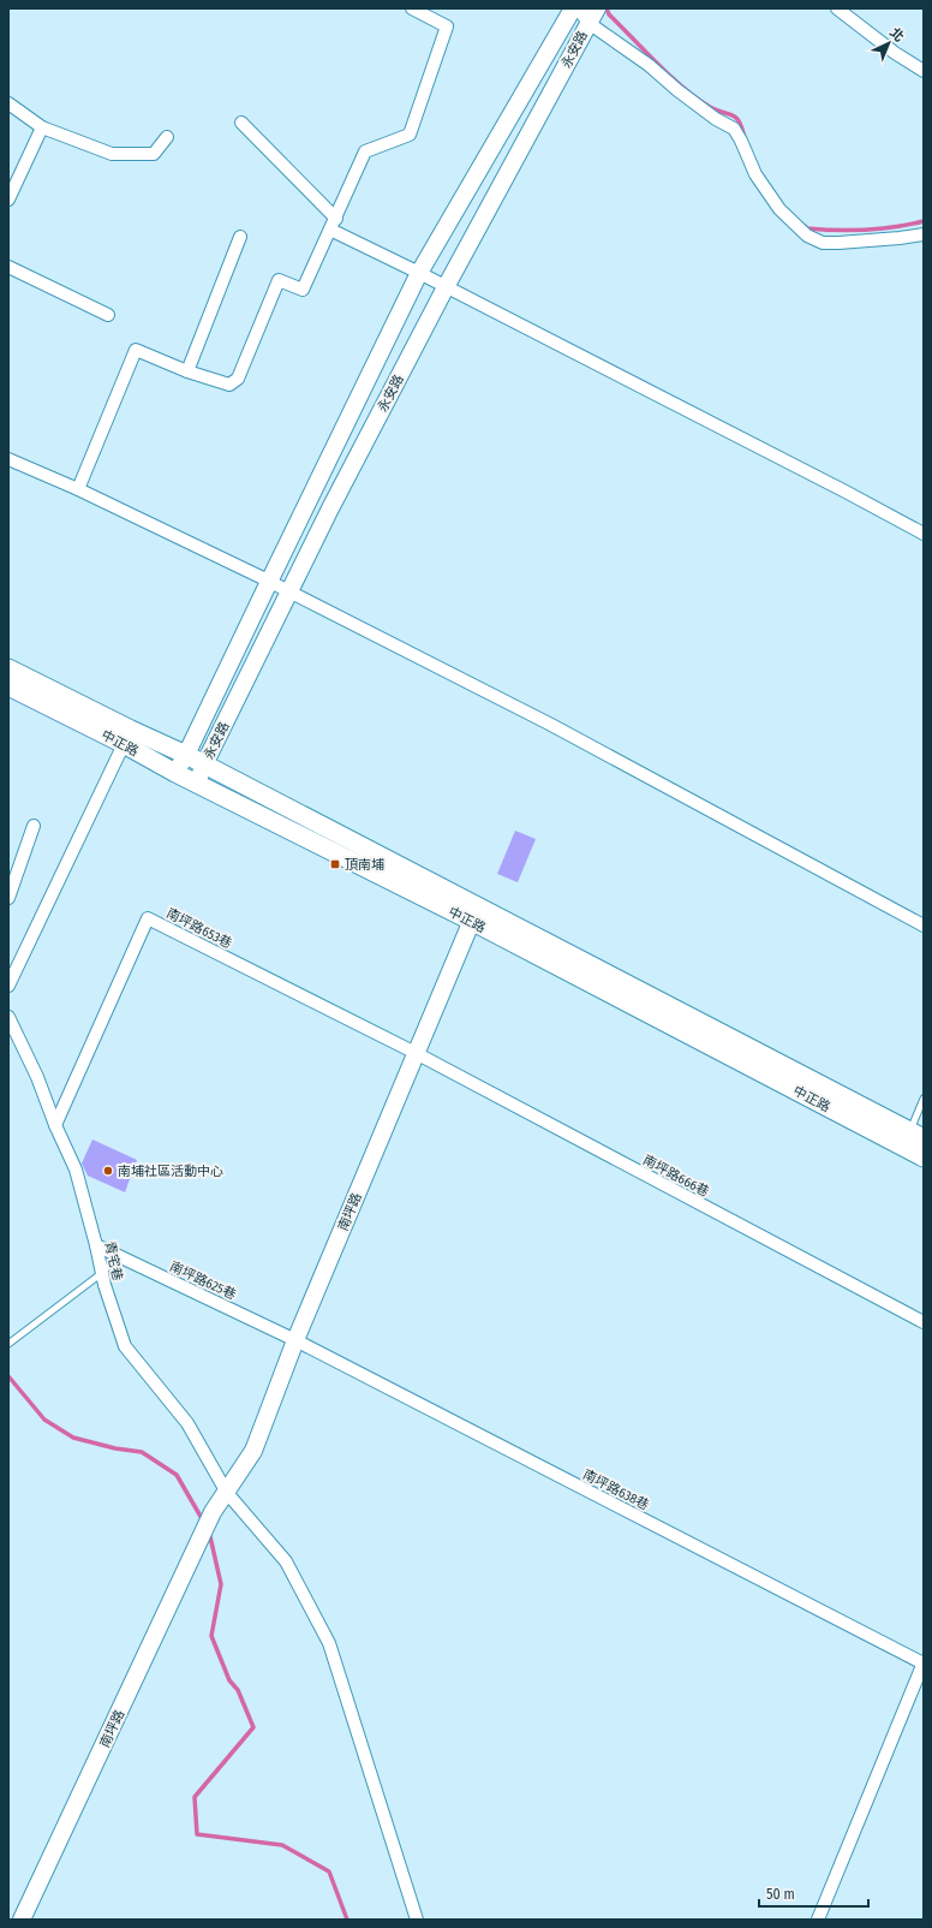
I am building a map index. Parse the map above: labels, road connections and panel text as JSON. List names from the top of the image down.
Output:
{
  "streets": {
    "main road": ["中正路"],
    "street": [
      "永安路",
      "南坪路653巷",
      "南坪路666巷",
      "南坪路",
      "青宅巷",
      "南坪路625巷",
      "南坪路638巷"
    ]
  },
  "crossings": [
    ["永安路", "中正路"],
    ["中正路", "南坪路"],
    ["南坪路653巷", "南坪路666巷"],
    ["南坪路653巷", "南坪路"],
    ["南坪路653巷", "青宅巷"],
    ["南坪路666巷", "南坪路"],
    ["南坪路", "青宅巷"],
    ["南坪路", "南坪路625巷"],
    ["南坪路", "南坪路638巷"],
    ["青宅巷", "南坪路625巷"],
    ["南坪路625巷", "南坪路638巷"]
  ],
  "places": {
    "transit": ["頂南埔"],
    "other": ["南埔社區活動中心"]
  },
  "scale_bar": "50 m",
  "north": "top right"
}
